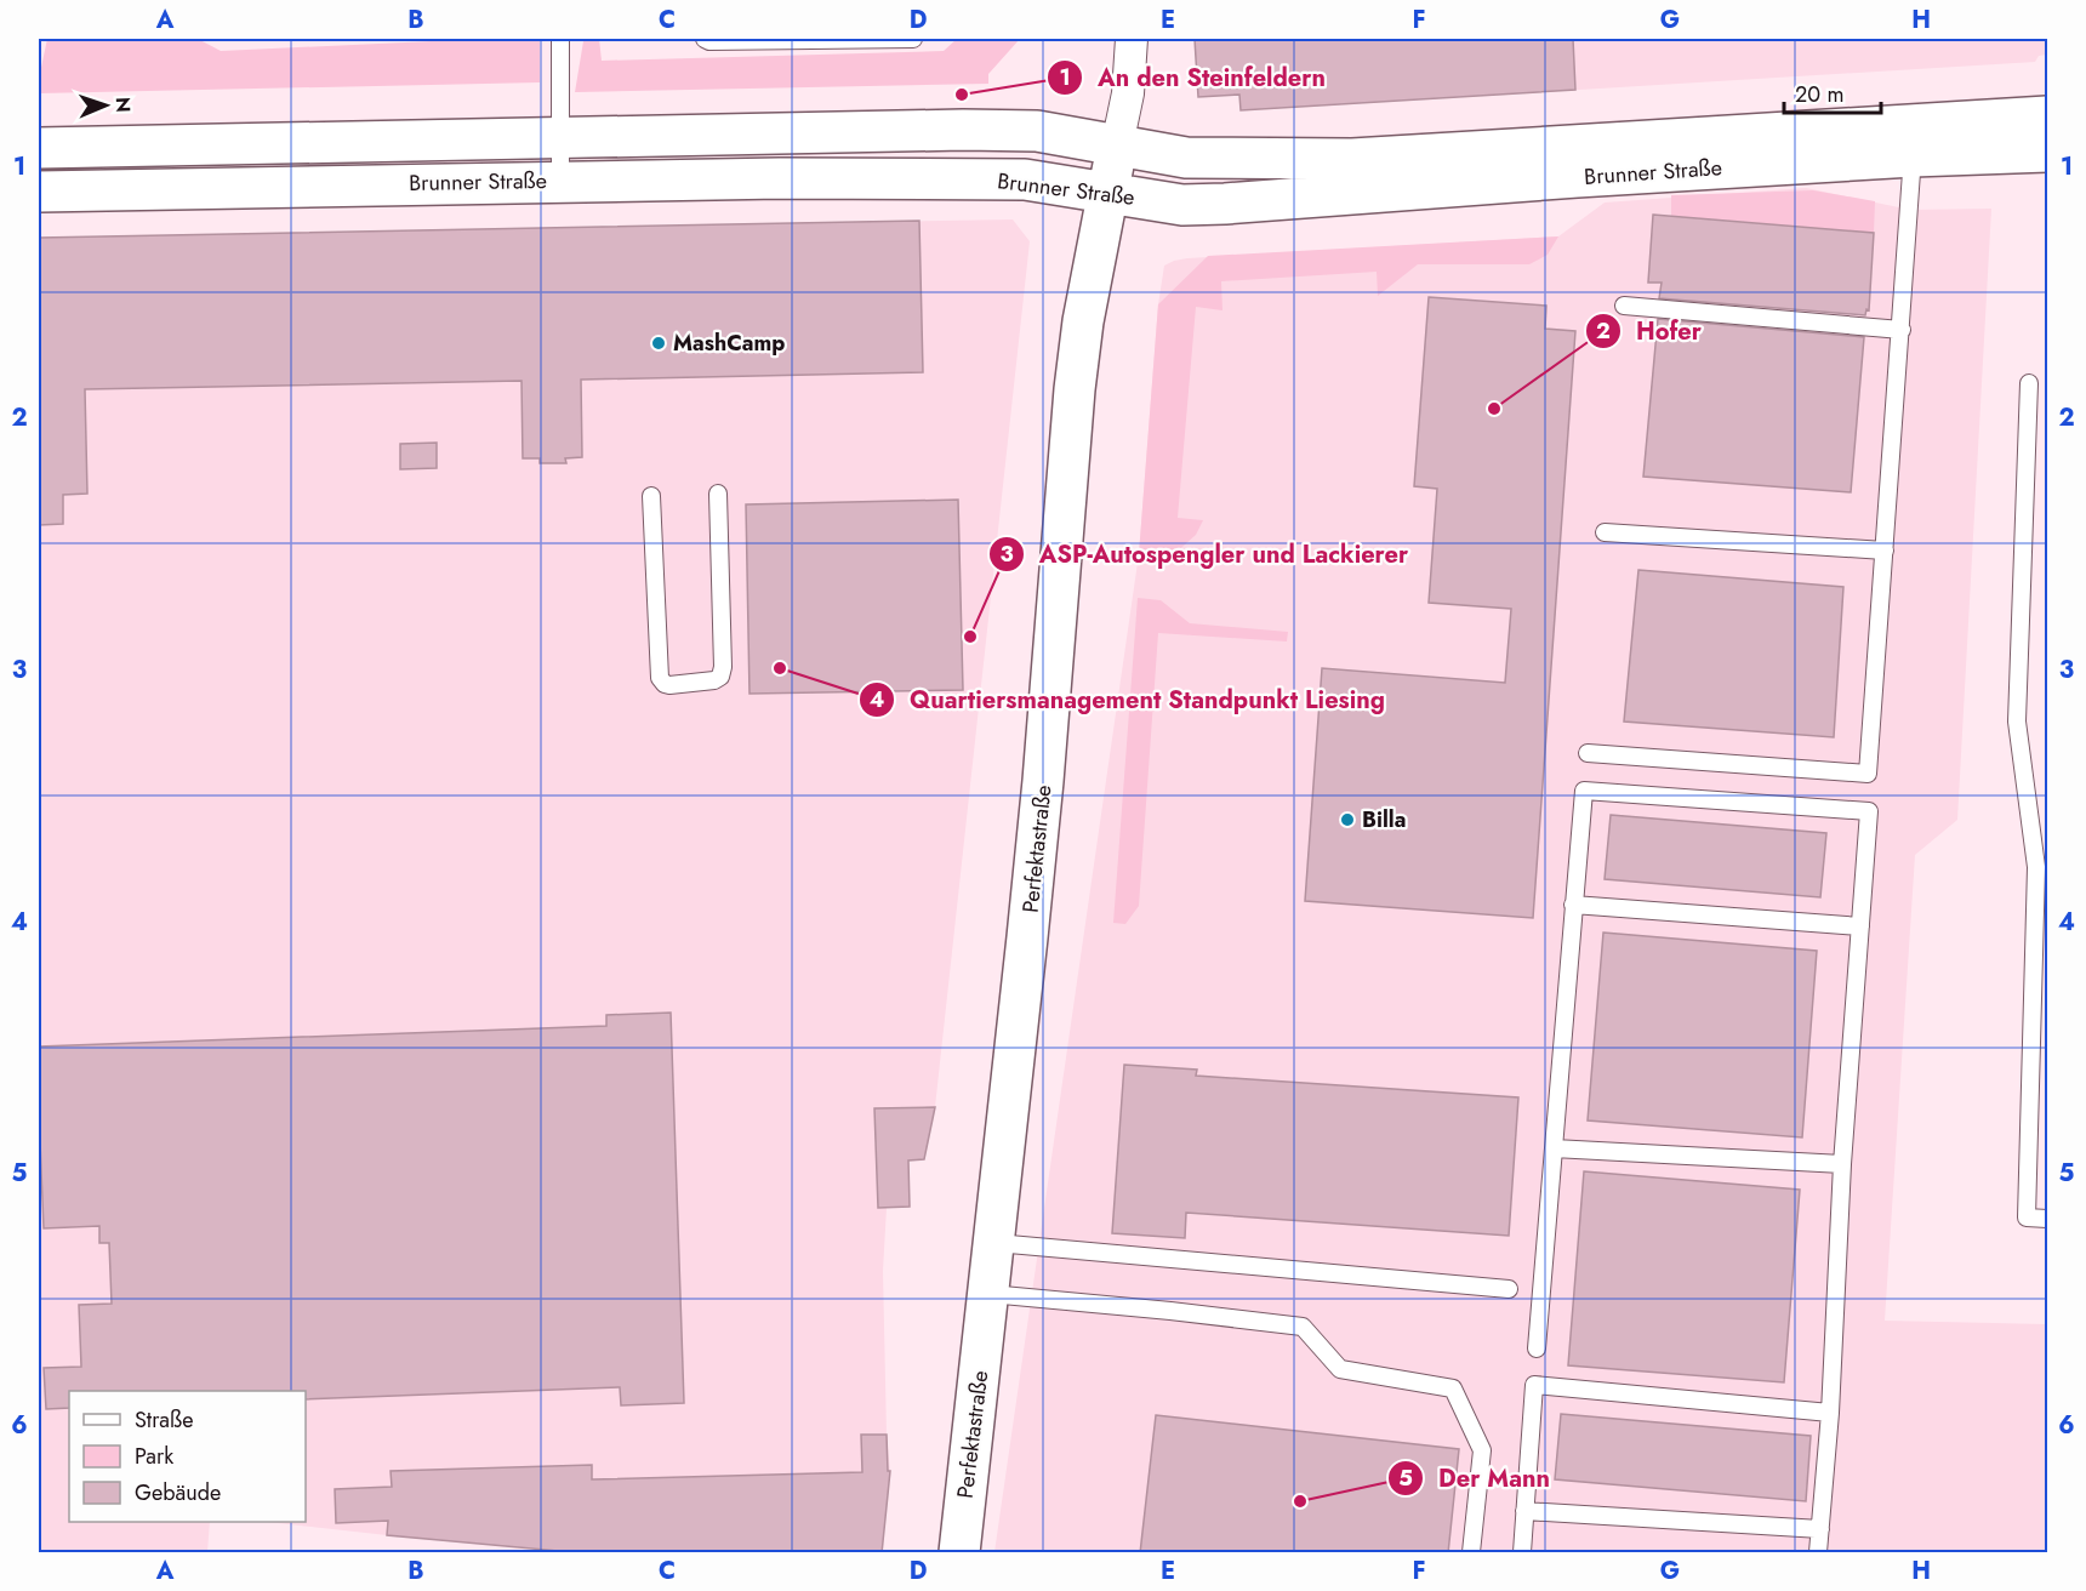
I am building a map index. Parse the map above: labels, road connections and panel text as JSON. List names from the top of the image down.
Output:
{
  "streets": {
    "main road": ["Brunner Straße", "Perfektastraße"]
  },
  "crossings": [
    ["Brunner Straße", "Perfektastraße"]
  ],
  "places": [
    "An den Steinfeldern",
    "MashCamp",
    "Hofer",
    "ASP-Autospengler und Lackierer",
    "Quartiersmanagement Standpunkt Liesing",
    "Billa",
    "Der Mann"
  ],
  "legend": ["Straße", "Park", "Gebäude"],
  "scale_bar": "20 m",
  "north": "right",
  "grid": {
    "columns": [
      "A",
      "B",
      "C",
      "D",
      "E",
      "F",
      "G",
      "H"
    ],
    "rows": [
      "1",
      "2",
      "3",
      "4",
      "5",
      "6"
    ]
  }
}
